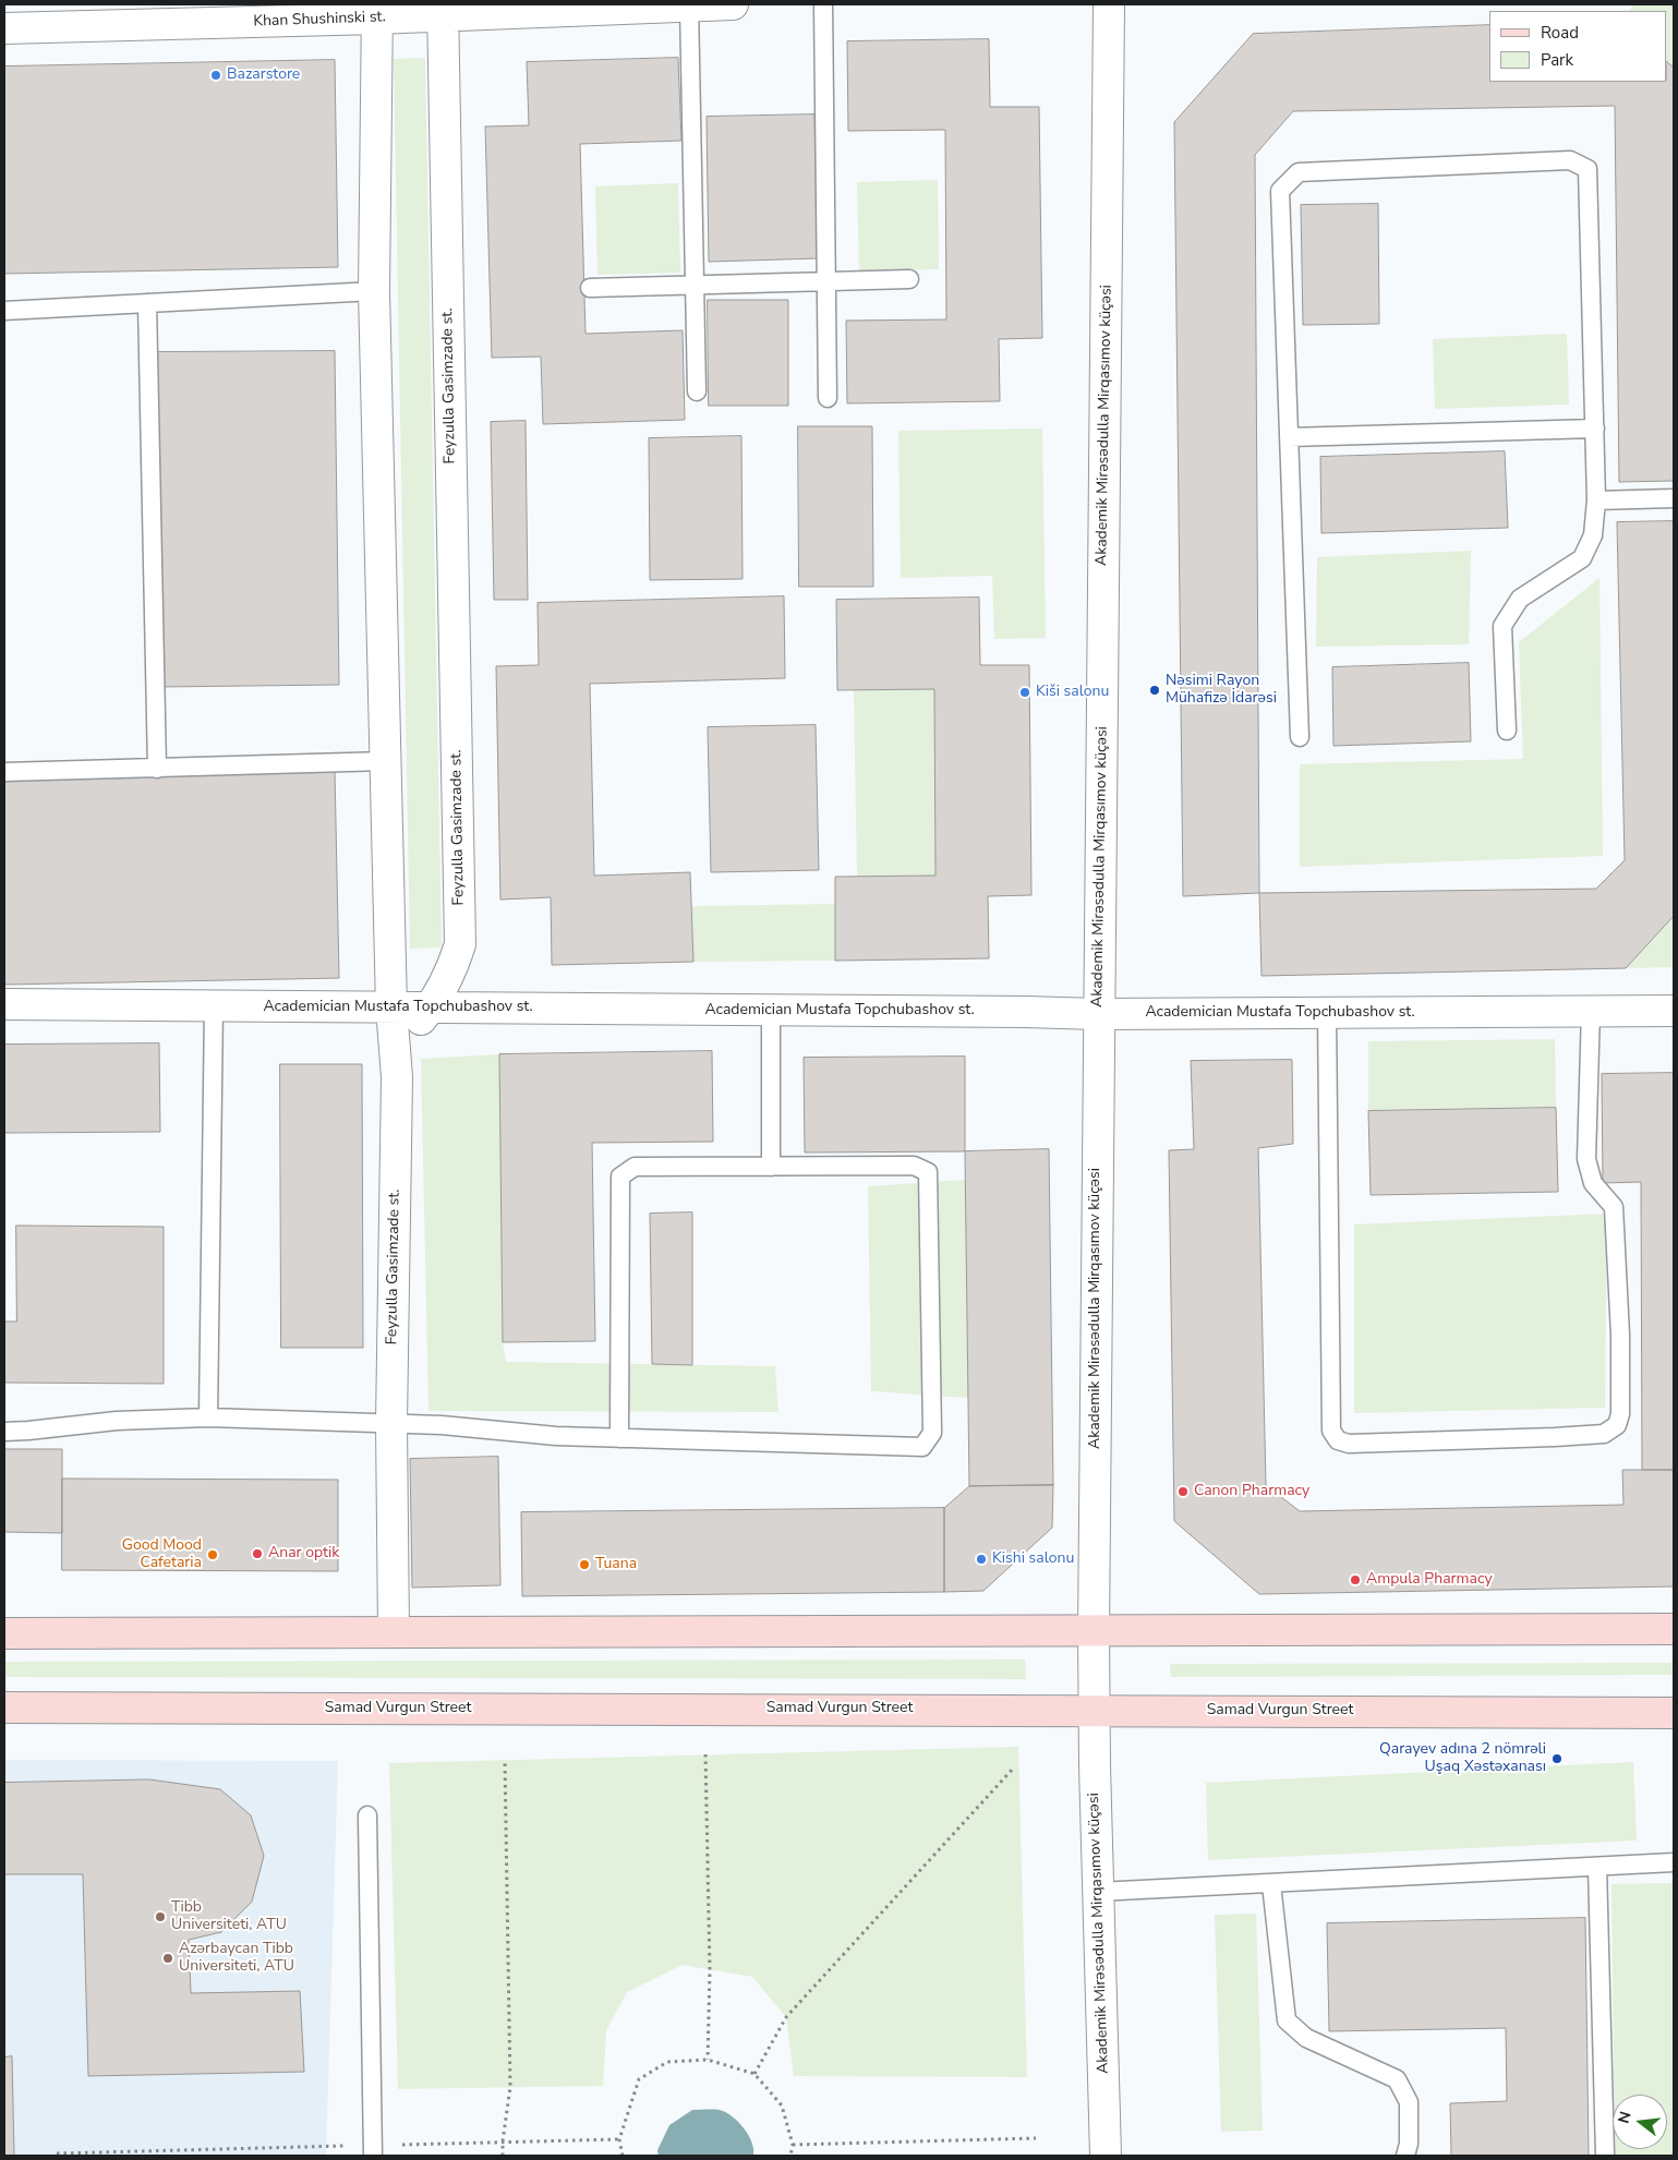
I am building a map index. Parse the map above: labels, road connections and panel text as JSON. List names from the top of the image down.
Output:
{
  "streets": {
    "main road": ["Samad Vurgun Street"],
    "street": [
      "Khan Shushinski st.",
      "Feyzulla Gasimzade st.",
      "Akademik Mirəsədulla Mirqasımov küçəsi",
      "Academician Mustafa Topchubashov st."
    ]
  },
  "crossings": [
    ["Khan Shushinski st.", "Feyzulla Gasimzade st."],
    ["Feyzulla Gasimzade st.", "Academician Mustafa Topchubashov st."],
    ["Akademik Mirəsədulla Mirqasımov küçəsi", "Academician Mustafa Topchubashov st."],
    ["Akademik Mirəsədulla Mirqasımov küçəsi", "Samad Vurgun Street"]
  ],
  "places": [
    "Bazarstore",
    "Nəsimi Rayon Mühafizə İdarəsi",
    "Kiši salonu",
    "Canon Pharmacy",
    "Anar optik",
    "Good Mood Cafetaria",
    "Kishi salonu",
    "Tuana",
    "Ampula Pharmacy",
    "Qarayev adına 2 nömrəli Uşaq Xəstəxanası",
    "Tibb Universiteti, ATU",
    "Azərbaycan Tibb Universiteti, ATU"
  ],
  "legend": ["Road", "Park"],
  "north": "left"
}
